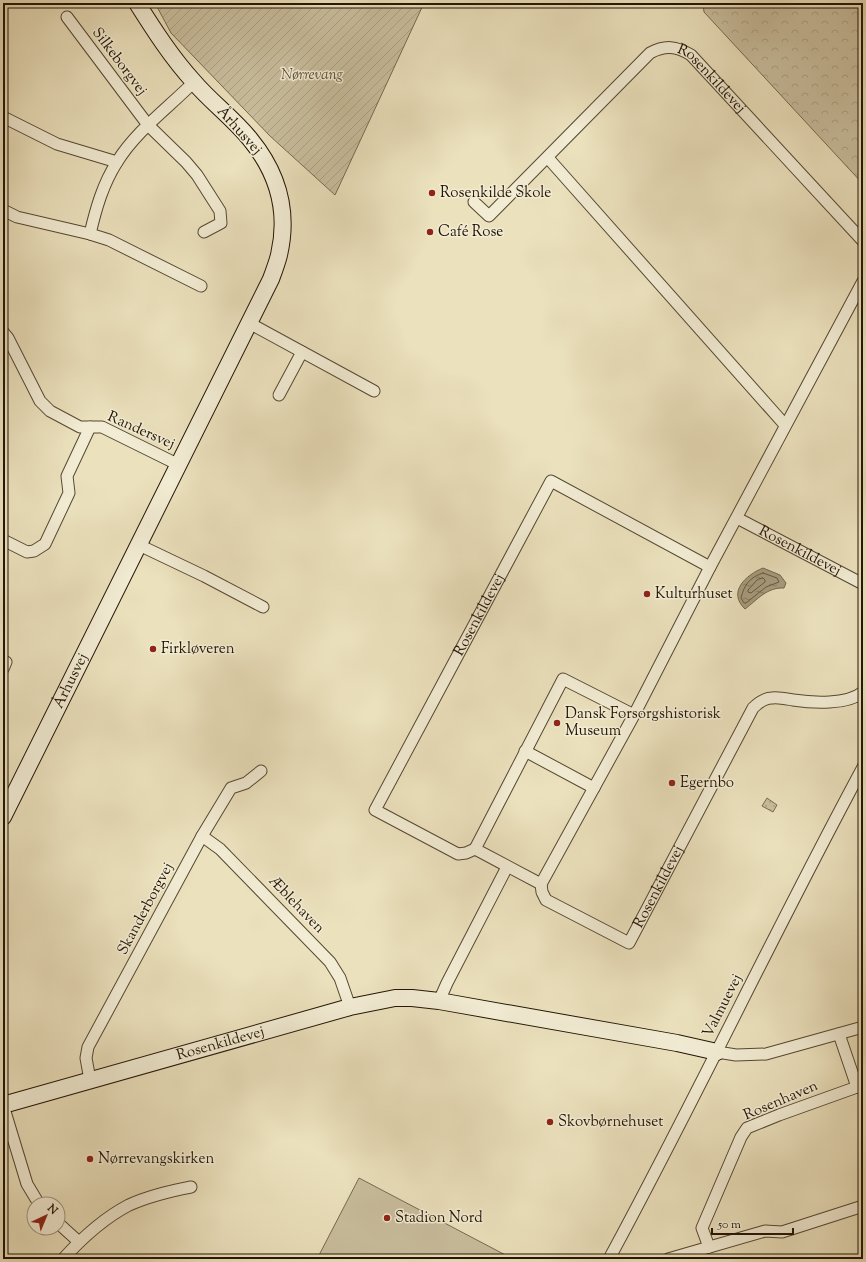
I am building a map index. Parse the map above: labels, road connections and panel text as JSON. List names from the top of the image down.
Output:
{
  "streets": {
    "street": [
      "Silkeborgvej",
      "Rosenkildevej",
      "Århusvej",
      "Randersvej",
      "Æblehaven",
      "Skanderborgvej",
      "Valmuevej",
      "Rosenhaven"
    ]
  },
  "crossings": [
    ["Rosenkildevej", "Æblehaven"],
    ["Rosenkildevej", "Skanderborgvej"],
    ["Rosenkildevej", "Valmuevej"],
    ["Rosenkildevej", "Rosenhaven"],
    ["Århusvej", "Randersvej"],
    ["Æblehaven", "Skanderborgvej"]
  ],
  "parks": ["Nørrevang"],
  "places": [
    "Rosenkilde Skole",
    "Café Rose",
    "Kulturhuset",
    "Firkløveren",
    "Dansk Forsorgshistorisk Museum",
    "Egernbo",
    "Skovbørnehuset",
    "Nørrevangskirken",
    "Stadion Nord"
  ],
  "scale_bar": "50 m",
  "north": "top right"
}
